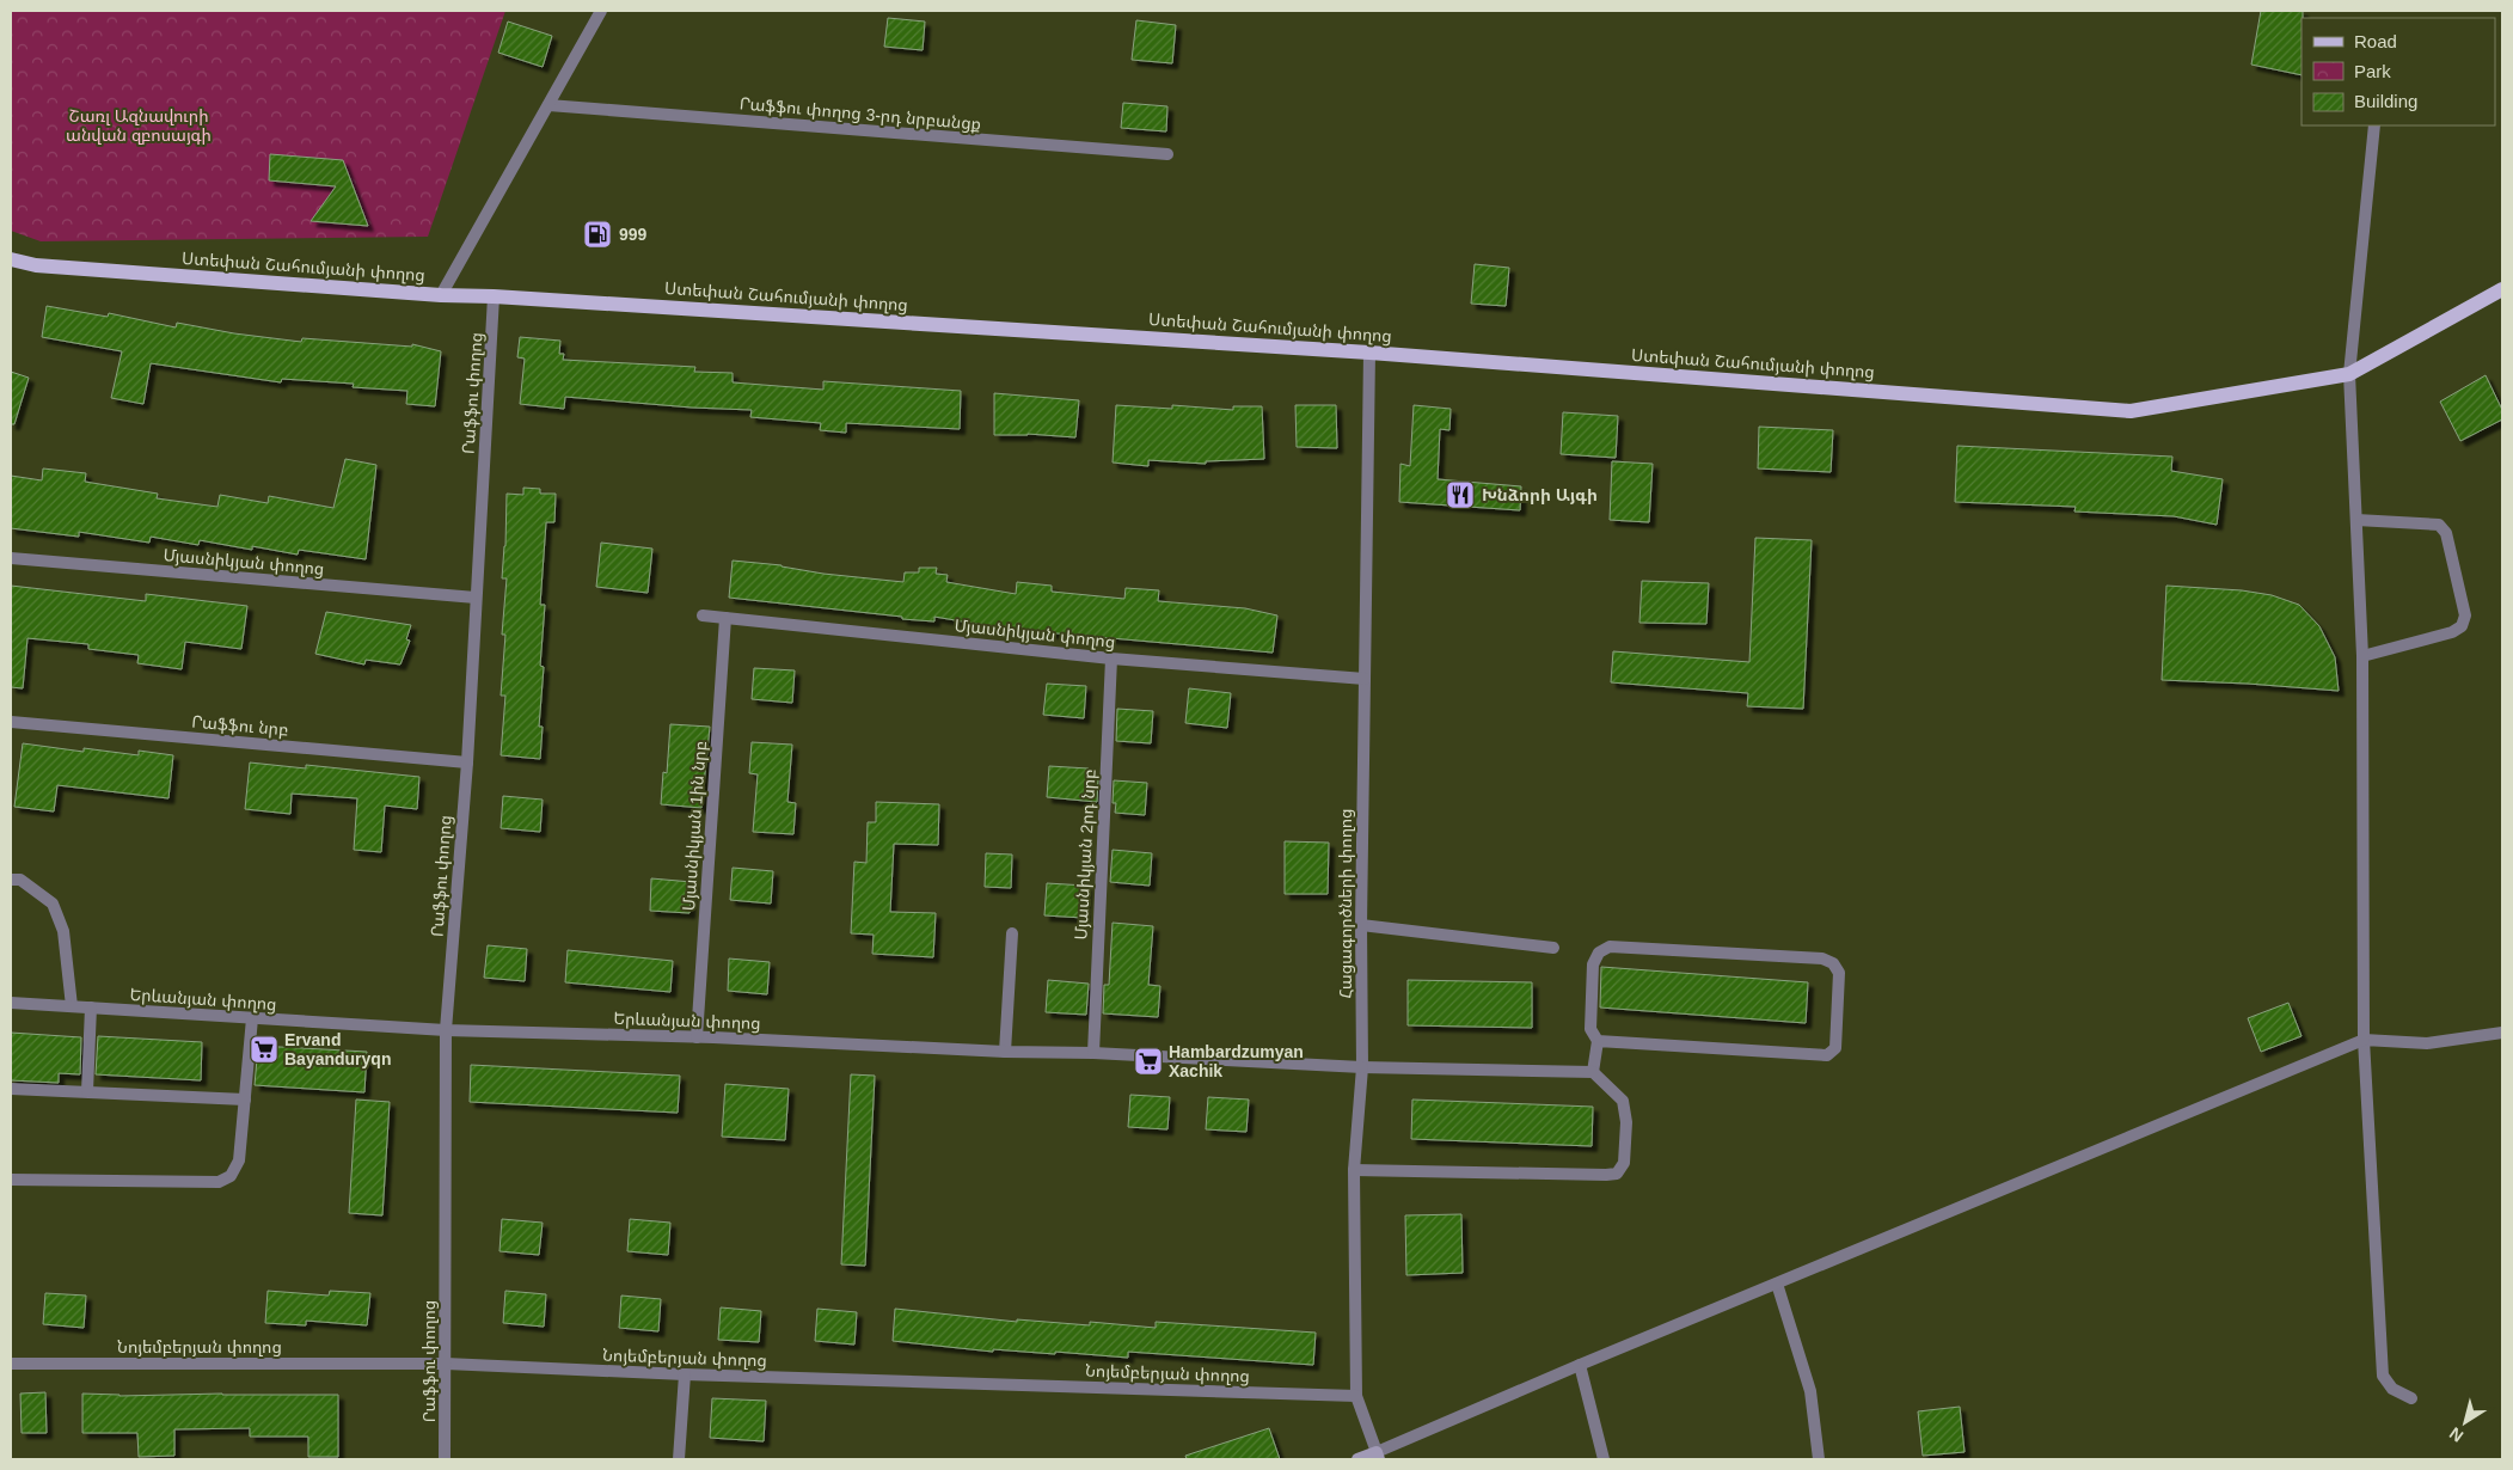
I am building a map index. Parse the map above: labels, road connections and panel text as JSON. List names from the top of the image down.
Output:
{
  "streets": {
    "main road": ["Ստեփան Շահումյանի փողոց"],
    "street": [
      "Րաֆֆու փողոց 3-րդ նրբանցք",
      "Րաֆֆու փողոց",
      "Մյասնիկյան փողոց",
      "Րաֆֆու նրբ",
      "Մյասնիկյան 1ին նրբ",
      "Մյասնիկյան 2րդ նրբ",
      "Հացագործների փողոց",
      "Երևանյան փողոց",
      "Նոյեմբերյան փողոց"
    ]
  },
  "crossings": [
    ["Ստեփան Շահումյանի փողոց", "Րաֆֆու փողոց"],
    ["Ստեփան Շահումյանի փողոց", "Հացագործների փողոց"],
    ["Րաֆֆու փողոց", "Մյասնիկյան փողոց"],
    ["Րաֆֆու փողոց", "Րաֆֆու նրբ"],
    ["Րաֆֆու փողոց", "Երևանյան փողոց"],
    ["Րաֆֆու փողոց", "Նոյեմբերյան փողոց"],
    ["Մյասնիկյան փողոց", "Մյասնիկյան 1ին նրբ"],
    ["Մյասնիկյան փողոց", "Մյասնիկյան 2րդ նրբ"],
    ["Մյասնիկյան փողոց", "Հացագործների փողոց"],
    ["Մյասնիկյան 1ին նրբ", "Երևանյան փողոց"],
    ["Մյասնիկյան 2րդ նրբ", "Երևանյան փողոց"],
    ["Հացագործների փողոց", "Երևանյան փողոց"],
    ["Հացագործների փողոց", "Նոյեմբերյան փողոց"]
  ],
  "parks": ["Շառլ Ազնավուրի անվան զբոսայգի"],
  "places": {
    "fuel station": ["999"],
    "restaurant": ["Խնձորի Այգի"],
    "supermarket": ["Ervand Bayanduryqn", "Hambardzumyan Xachik"]
  },
  "legend": ["Road", "Park", "Building"],
  "north": "bottom left"
}
